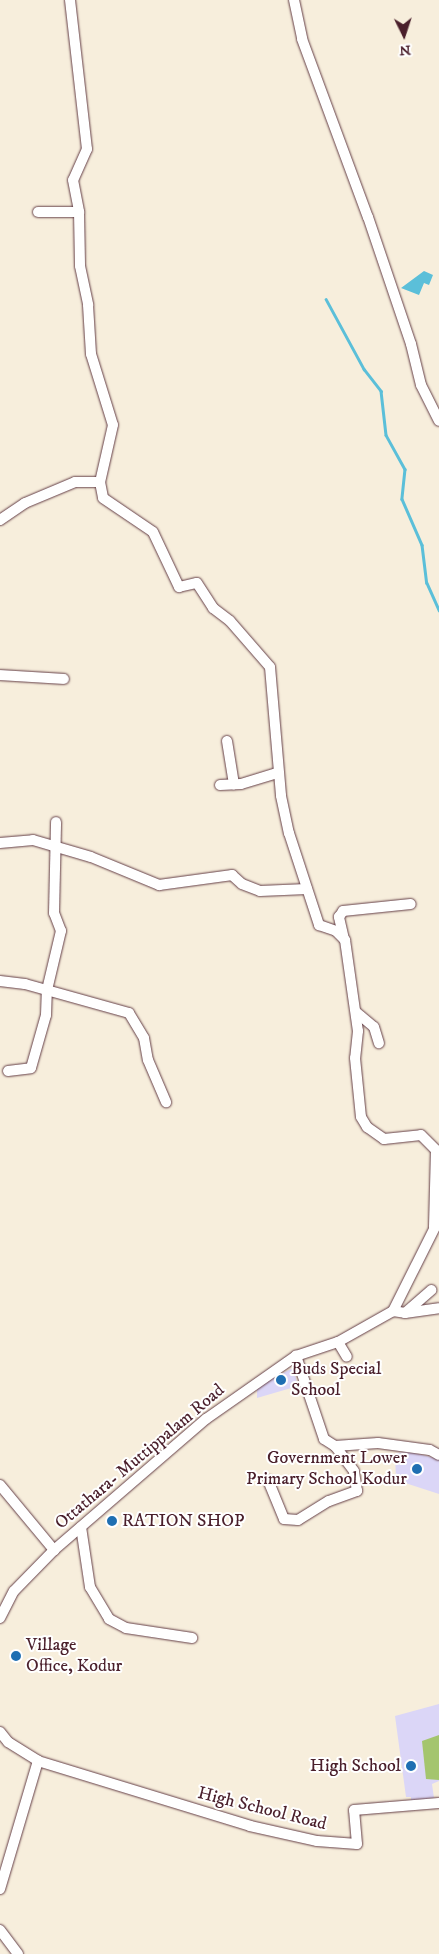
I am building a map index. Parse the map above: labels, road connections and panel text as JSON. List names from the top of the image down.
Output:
{
  "streets": {
    "street": ["Ottathara- Muttippalam Road", "High School Road"]
  },
  "places": [
    "Buds Special School",
    "Government Lower Primary School Kodur",
    "RATION SHOP",
    "Village Office, Kodur",
    "High School"
  ],
  "north": "bottom"
}
